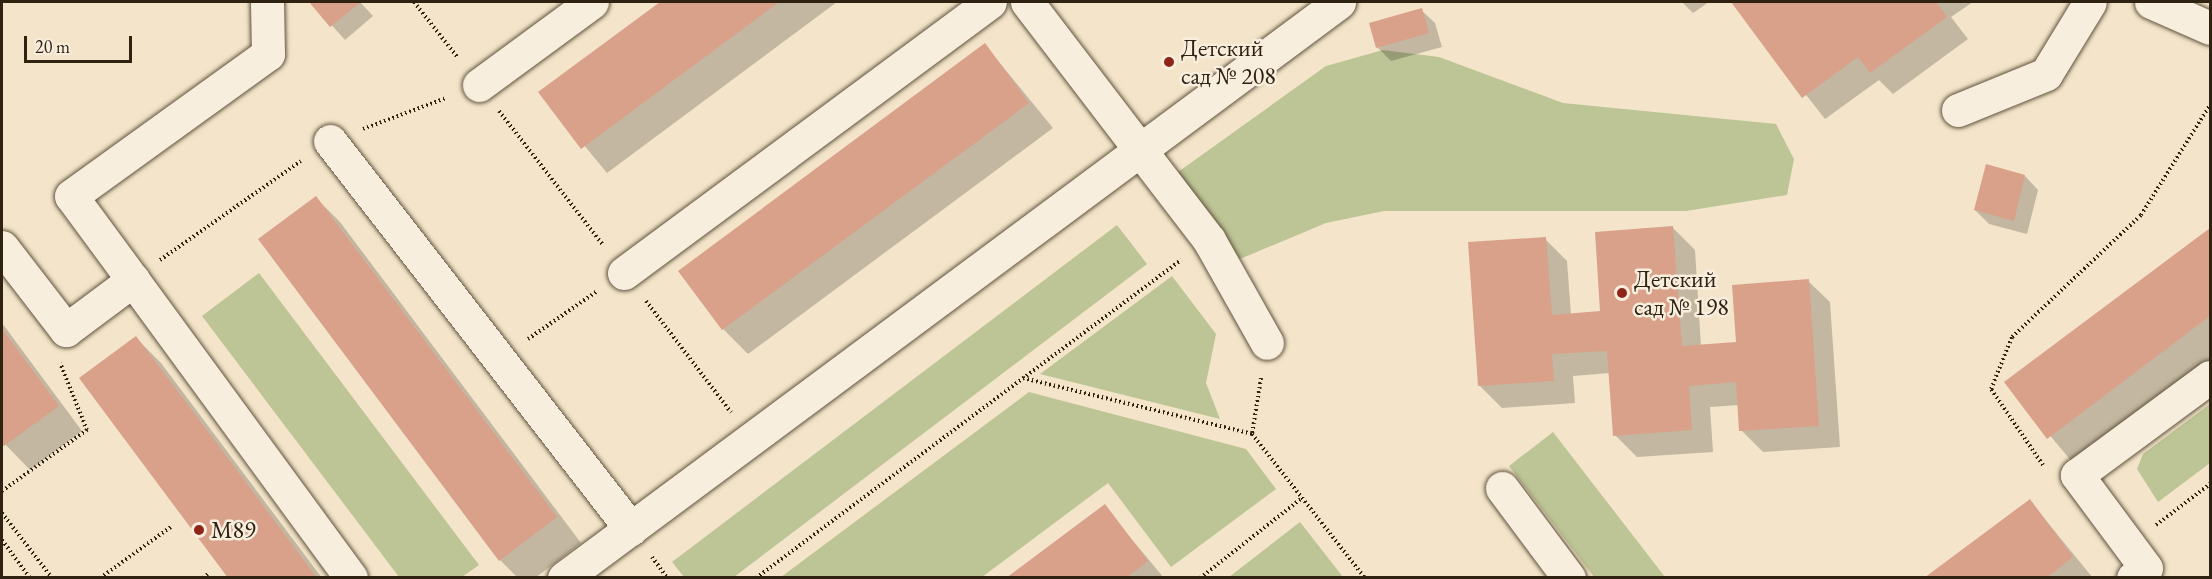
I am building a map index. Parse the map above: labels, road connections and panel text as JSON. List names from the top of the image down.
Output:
{
  "places": ["Детский сад № 208", "Детский сад № 198", "М89"],
  "scale_bar": "20 m"
}
